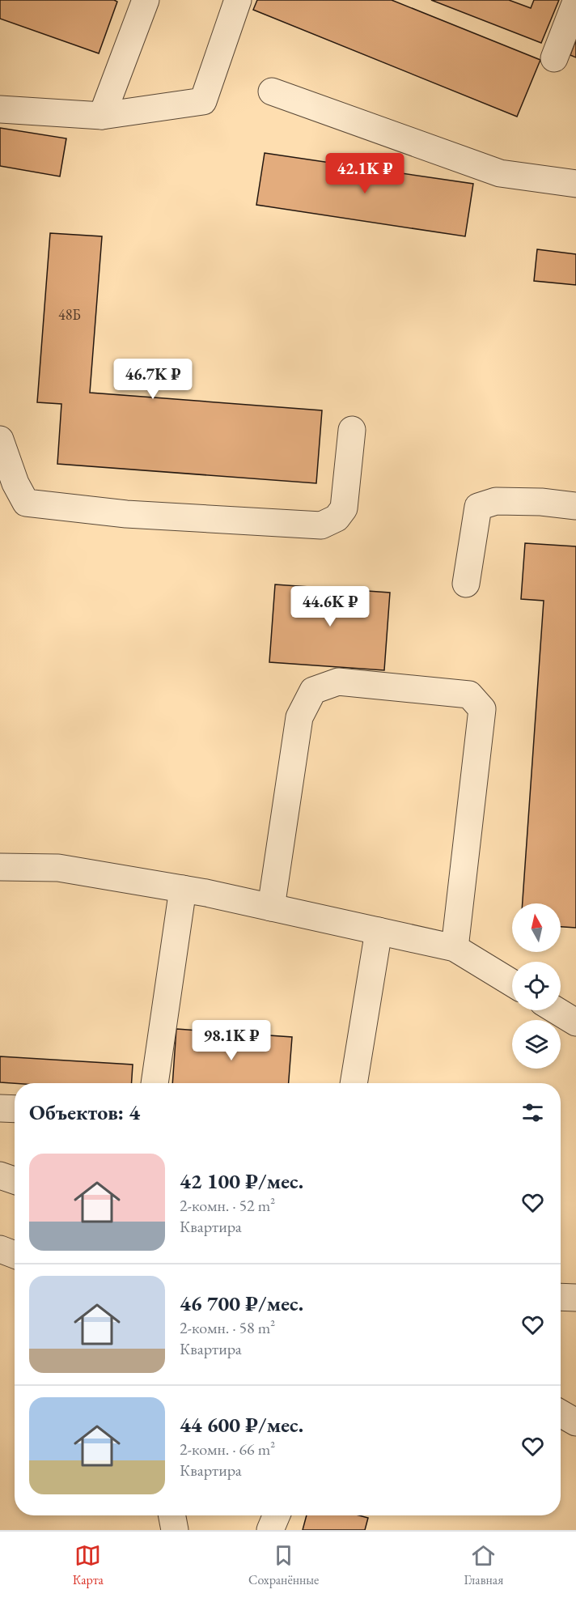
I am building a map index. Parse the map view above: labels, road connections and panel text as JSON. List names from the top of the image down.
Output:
{
  "house_numbers": ["48Б"],
  "north": "top",
  "page": {
    "price": [
      "42.1K ₽",
      "46.7K ₽",
      "44.6K ₽",
      "98.1K ₽"
    ],
    "heading": "Объектов: 4",
    "list": [
      {
        "name": "42 100 ₽/мес.",
        "note": "2-комн. · 52 m² · Квартира"
      },
      {
        "name": "46 700 ₽/мес.",
        "note": "2-комн. · 58 m² · Квартира"
      },
      {
        "name": "44 600 ₽/мес.",
        "note": "2-комн. · 66 m² · Квартира"
      }
    ],
    "tabs": ["Карта", "Сохранённые", "Главная"]
  }
}
